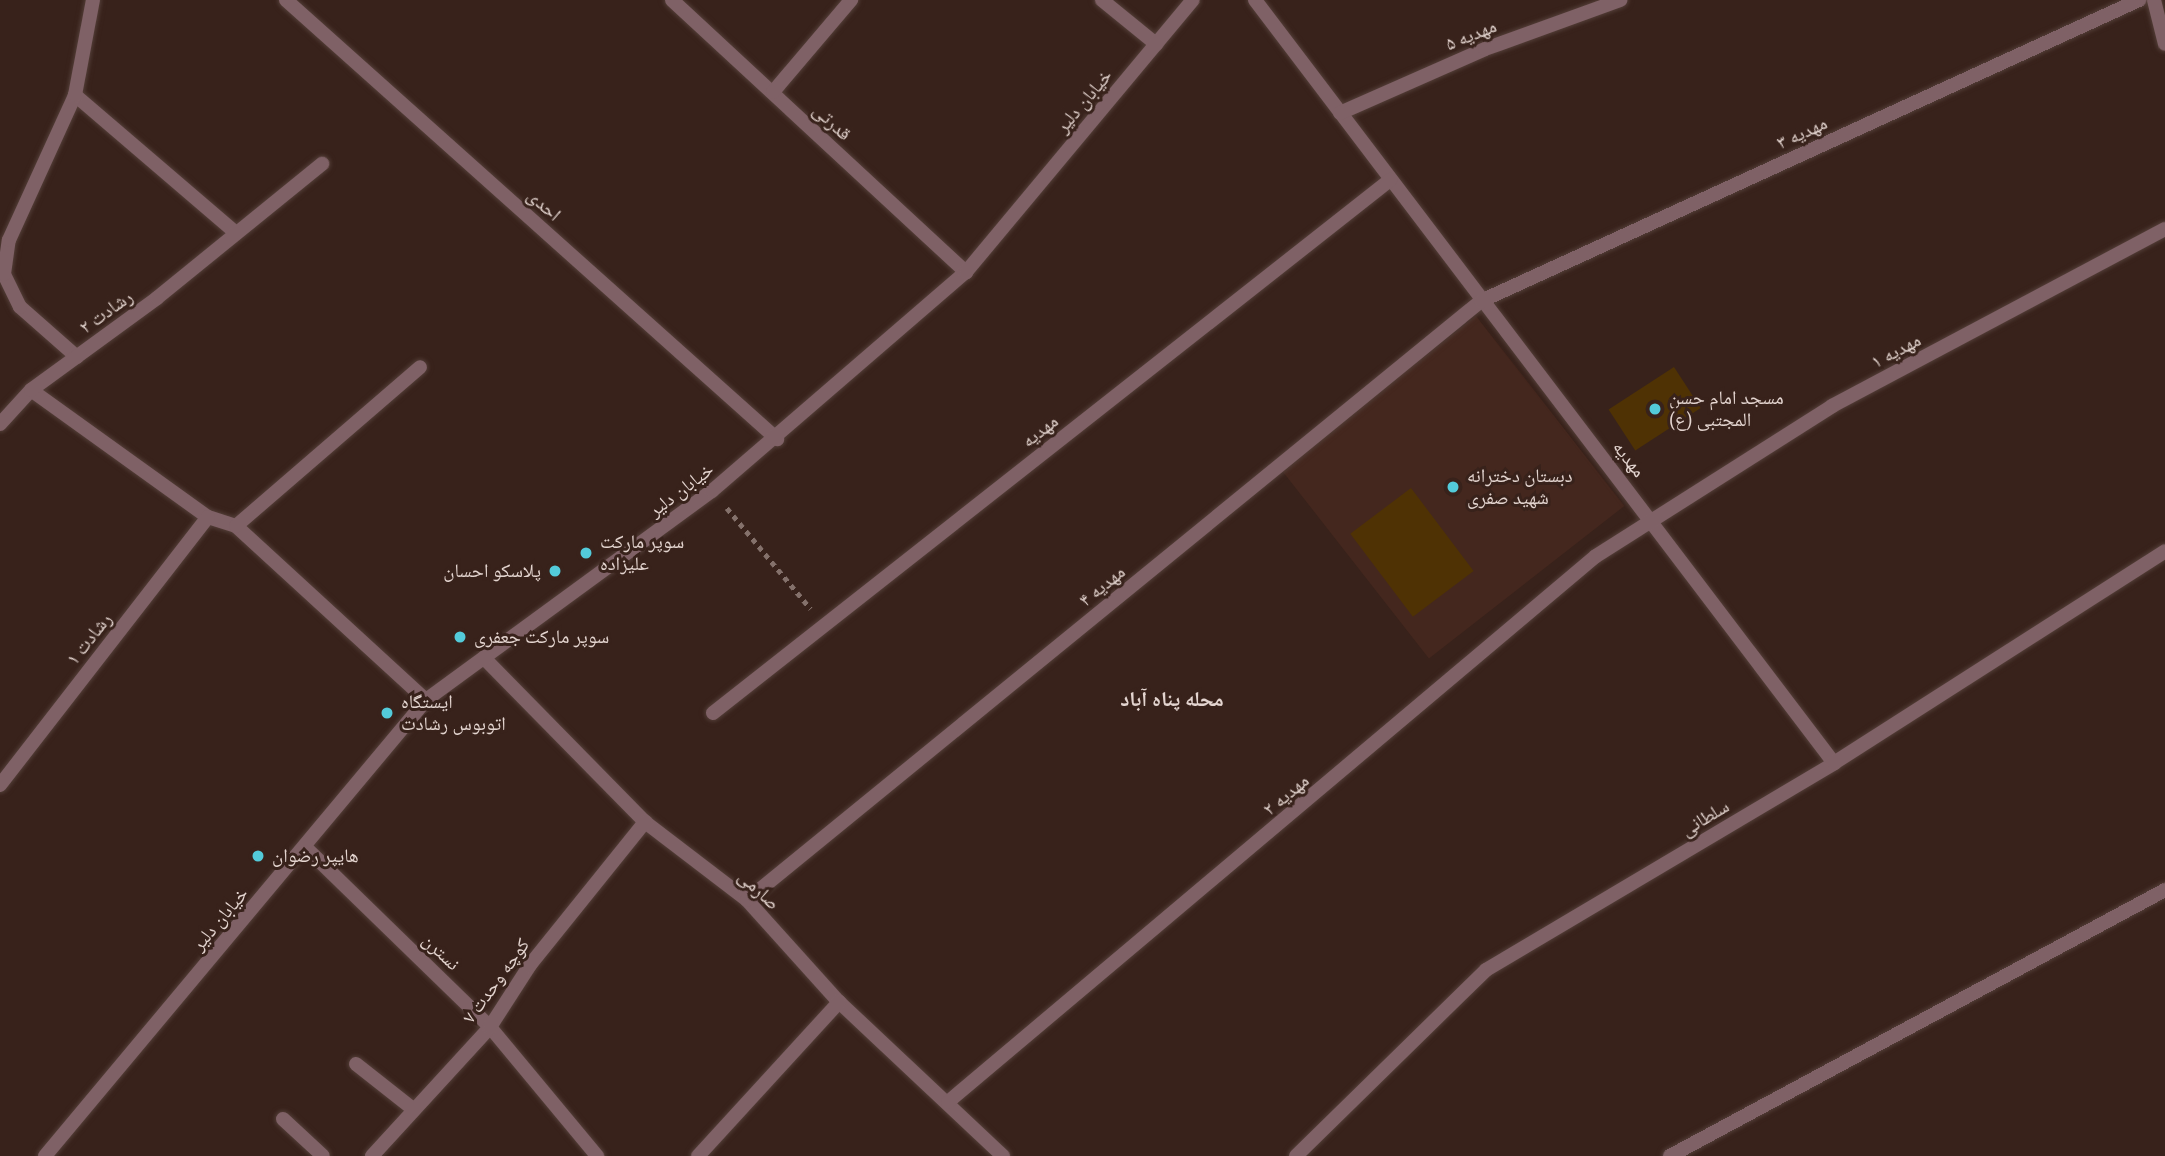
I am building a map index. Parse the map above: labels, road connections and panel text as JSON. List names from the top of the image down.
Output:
{
  "streets": {
    "street": [
      "مهدیه ۵",
      "خیابان دلیر",
      "قدرتی",
      "مهدیه ۳",
      "احدی",
      "رشادت ۲",
      "مهدیه ۱",
      "مهدیه",
      "مهدیه ۴",
      "رشادت ۱",
      "مهدیه ۲",
      "سلطانی",
      "صارمی",
      "نسترن",
      "کوچه وحدت ۷"
    ]
  },
  "crossings": [
    ["مهدیه ۵", "مهدیه"],
    ["خیابان دلیر", "قدرتی"],
    ["خیابان دلیر", "احدی"],
    ["خیابان دلیر", "صارمی"],
    ["خیابان دلیر", "نسترن"],
    ["مهدیه ۳", "مهدیه"],
    ["مهدیه ۳", "مهدیه ۴"],
    ["مهدیه ۱", "مهدیه"],
    ["مهدیه ۱", "مهدیه ۲"],
    ["مهدیه", "مهدیه ۴"],
    ["مهدیه", "مهدیه ۲"],
    ["مهدیه", "سلطانی"],
    ["مهدیه ۴", "صارمی"],
    ["مهدیه ۲", "صارمی"],
    ["صارمی", "کوچه وحدت ۷"],
    ["نسترن", "کوچه وحدت ۷"]
  ],
  "districts": ["محله پناه آباد"],
  "places": [
    "مسجد امام حسن المجتبی (ع)",
    "دبستان دخترانه شهید صفری",
    "سوپر مارکت علیزاده",
    "پلاسکو احسان",
    "سوپر مارکت جعفری",
    "ایستگاه اتوبوس رشادت",
    "هایپر رضوان"
  ]
}
